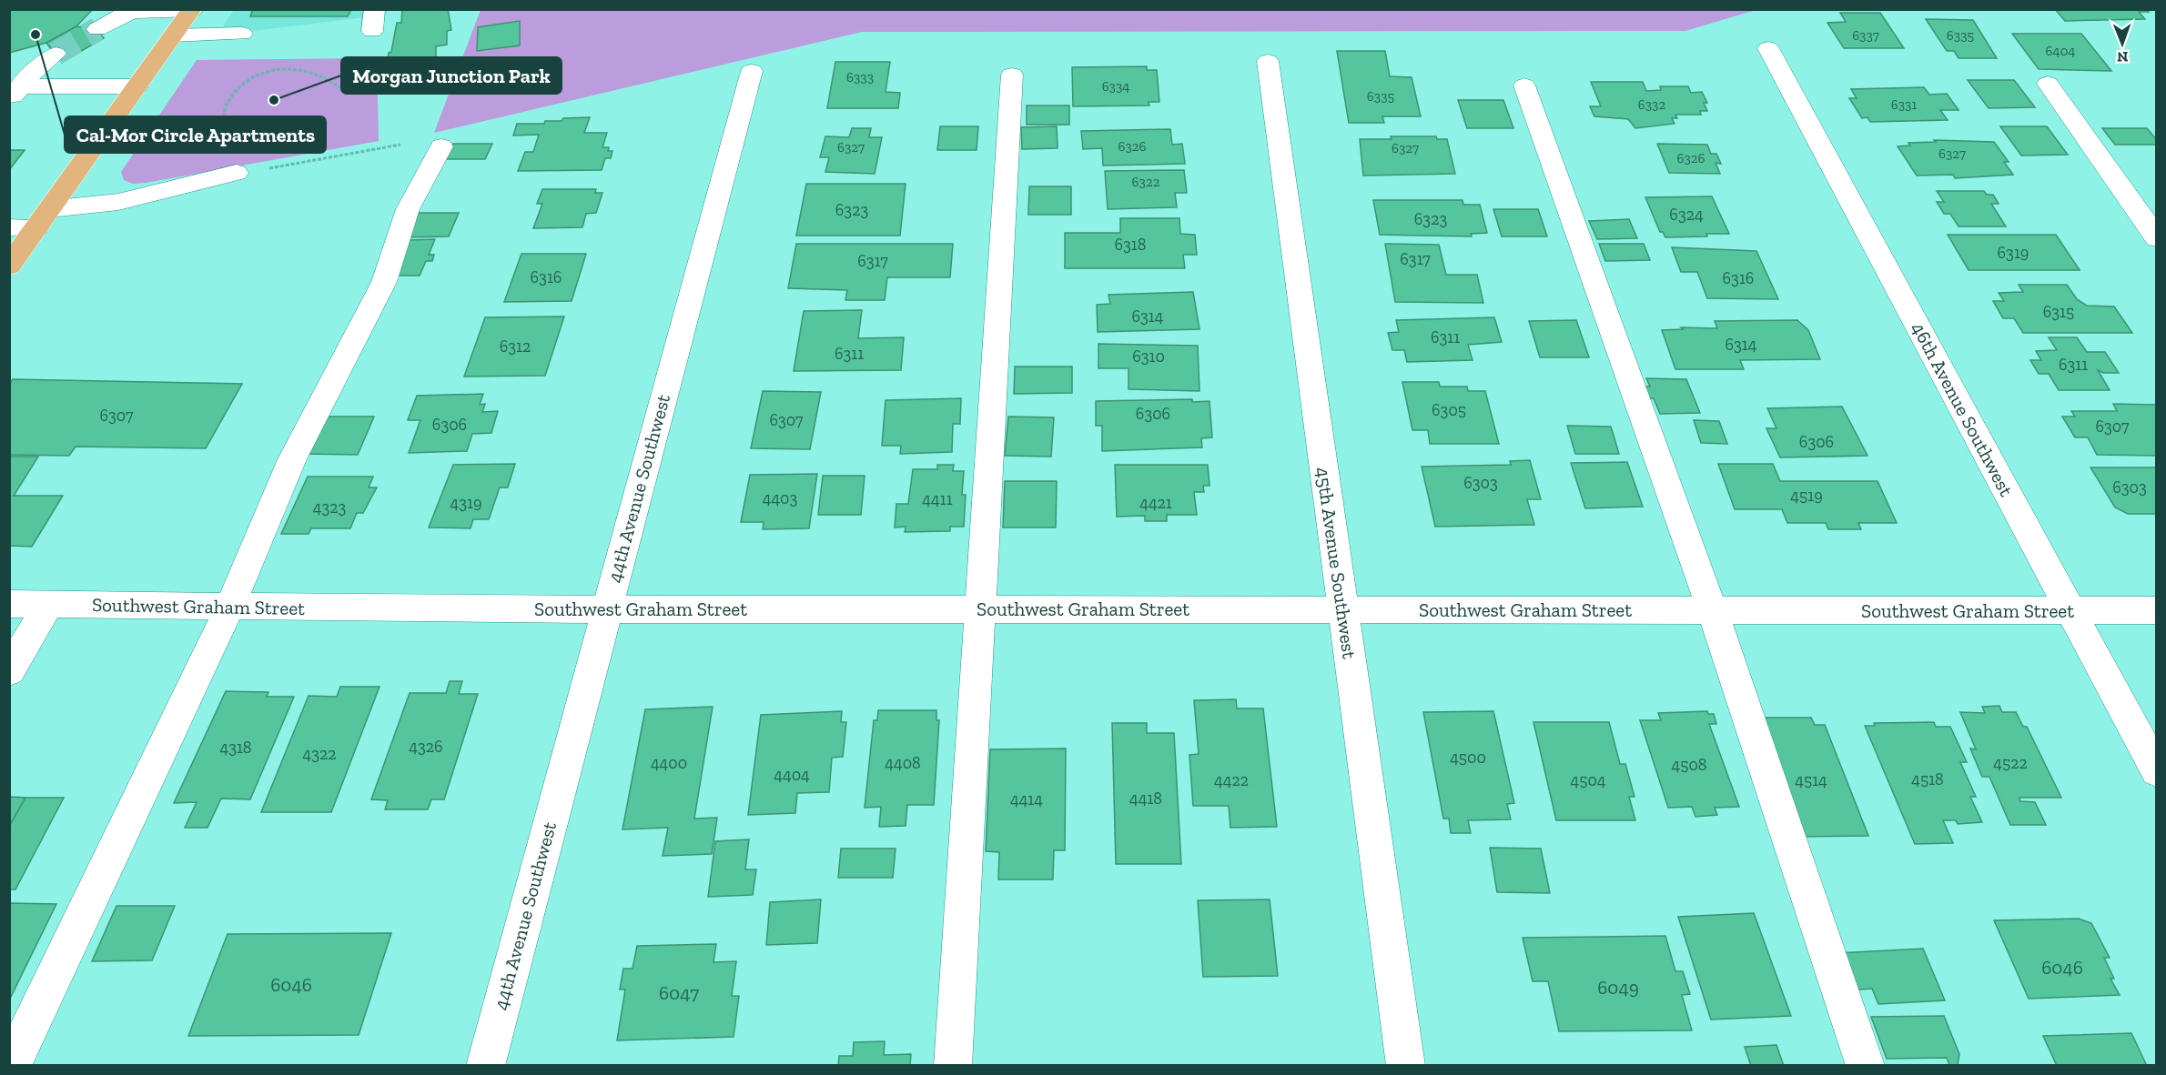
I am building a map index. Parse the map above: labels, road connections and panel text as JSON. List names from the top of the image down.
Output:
{
  "streets": {
    "street": [
      "46th Avenue Southwest",
      "44th Avenue Southwest",
      "45th Avenue Southwest",
      "Southwest Graham Street"
    ]
  },
  "crossings": [
    ["46th Avenue Southwest", "Southwest Graham Street"],
    ["44th Avenue Southwest", "Southwest Graham Street"],
    ["45th Avenue Southwest", "Southwest Graham Street"]
  ],
  "places": ["Cal-Mor Circle Apartments", "Morgan Junction Park"],
  "house_numbers": [
    "6337",
    "6335",
    "6404",
    "6333",
    "6334",
    "6335",
    "6332",
    "6331",
    "6326",
    "6327",
    "6327",
    "6327",
    "6326",
    "6322",
    "6323",
    "6324",
    "6323",
    "6318",
    "6319",
    "6317",
    "6317",
    "6316",
    "6316",
    "6315",
    "6314",
    "6311",
    "6314",
    "6312",
    "6311",
    "6310",
    "6311",
    "6305",
    "6306",
    "6307",
    "6307",
    "6306",
    "6307",
    "6306",
    "6303",
    "6303",
    "4519",
    "4403",
    "4411",
    "4319",
    "4421",
    "4323",
    "4326",
    "4318",
    "4322",
    "4500",
    "4400",
    "4408",
    "4522",
    "4508",
    "4404",
    "4518",
    "4422",
    "4504",
    "4514",
    "4418",
    "4414",
    "6046",
    "6046",
    "6049",
    "6047"
  ],
  "north": "bottom"
}
